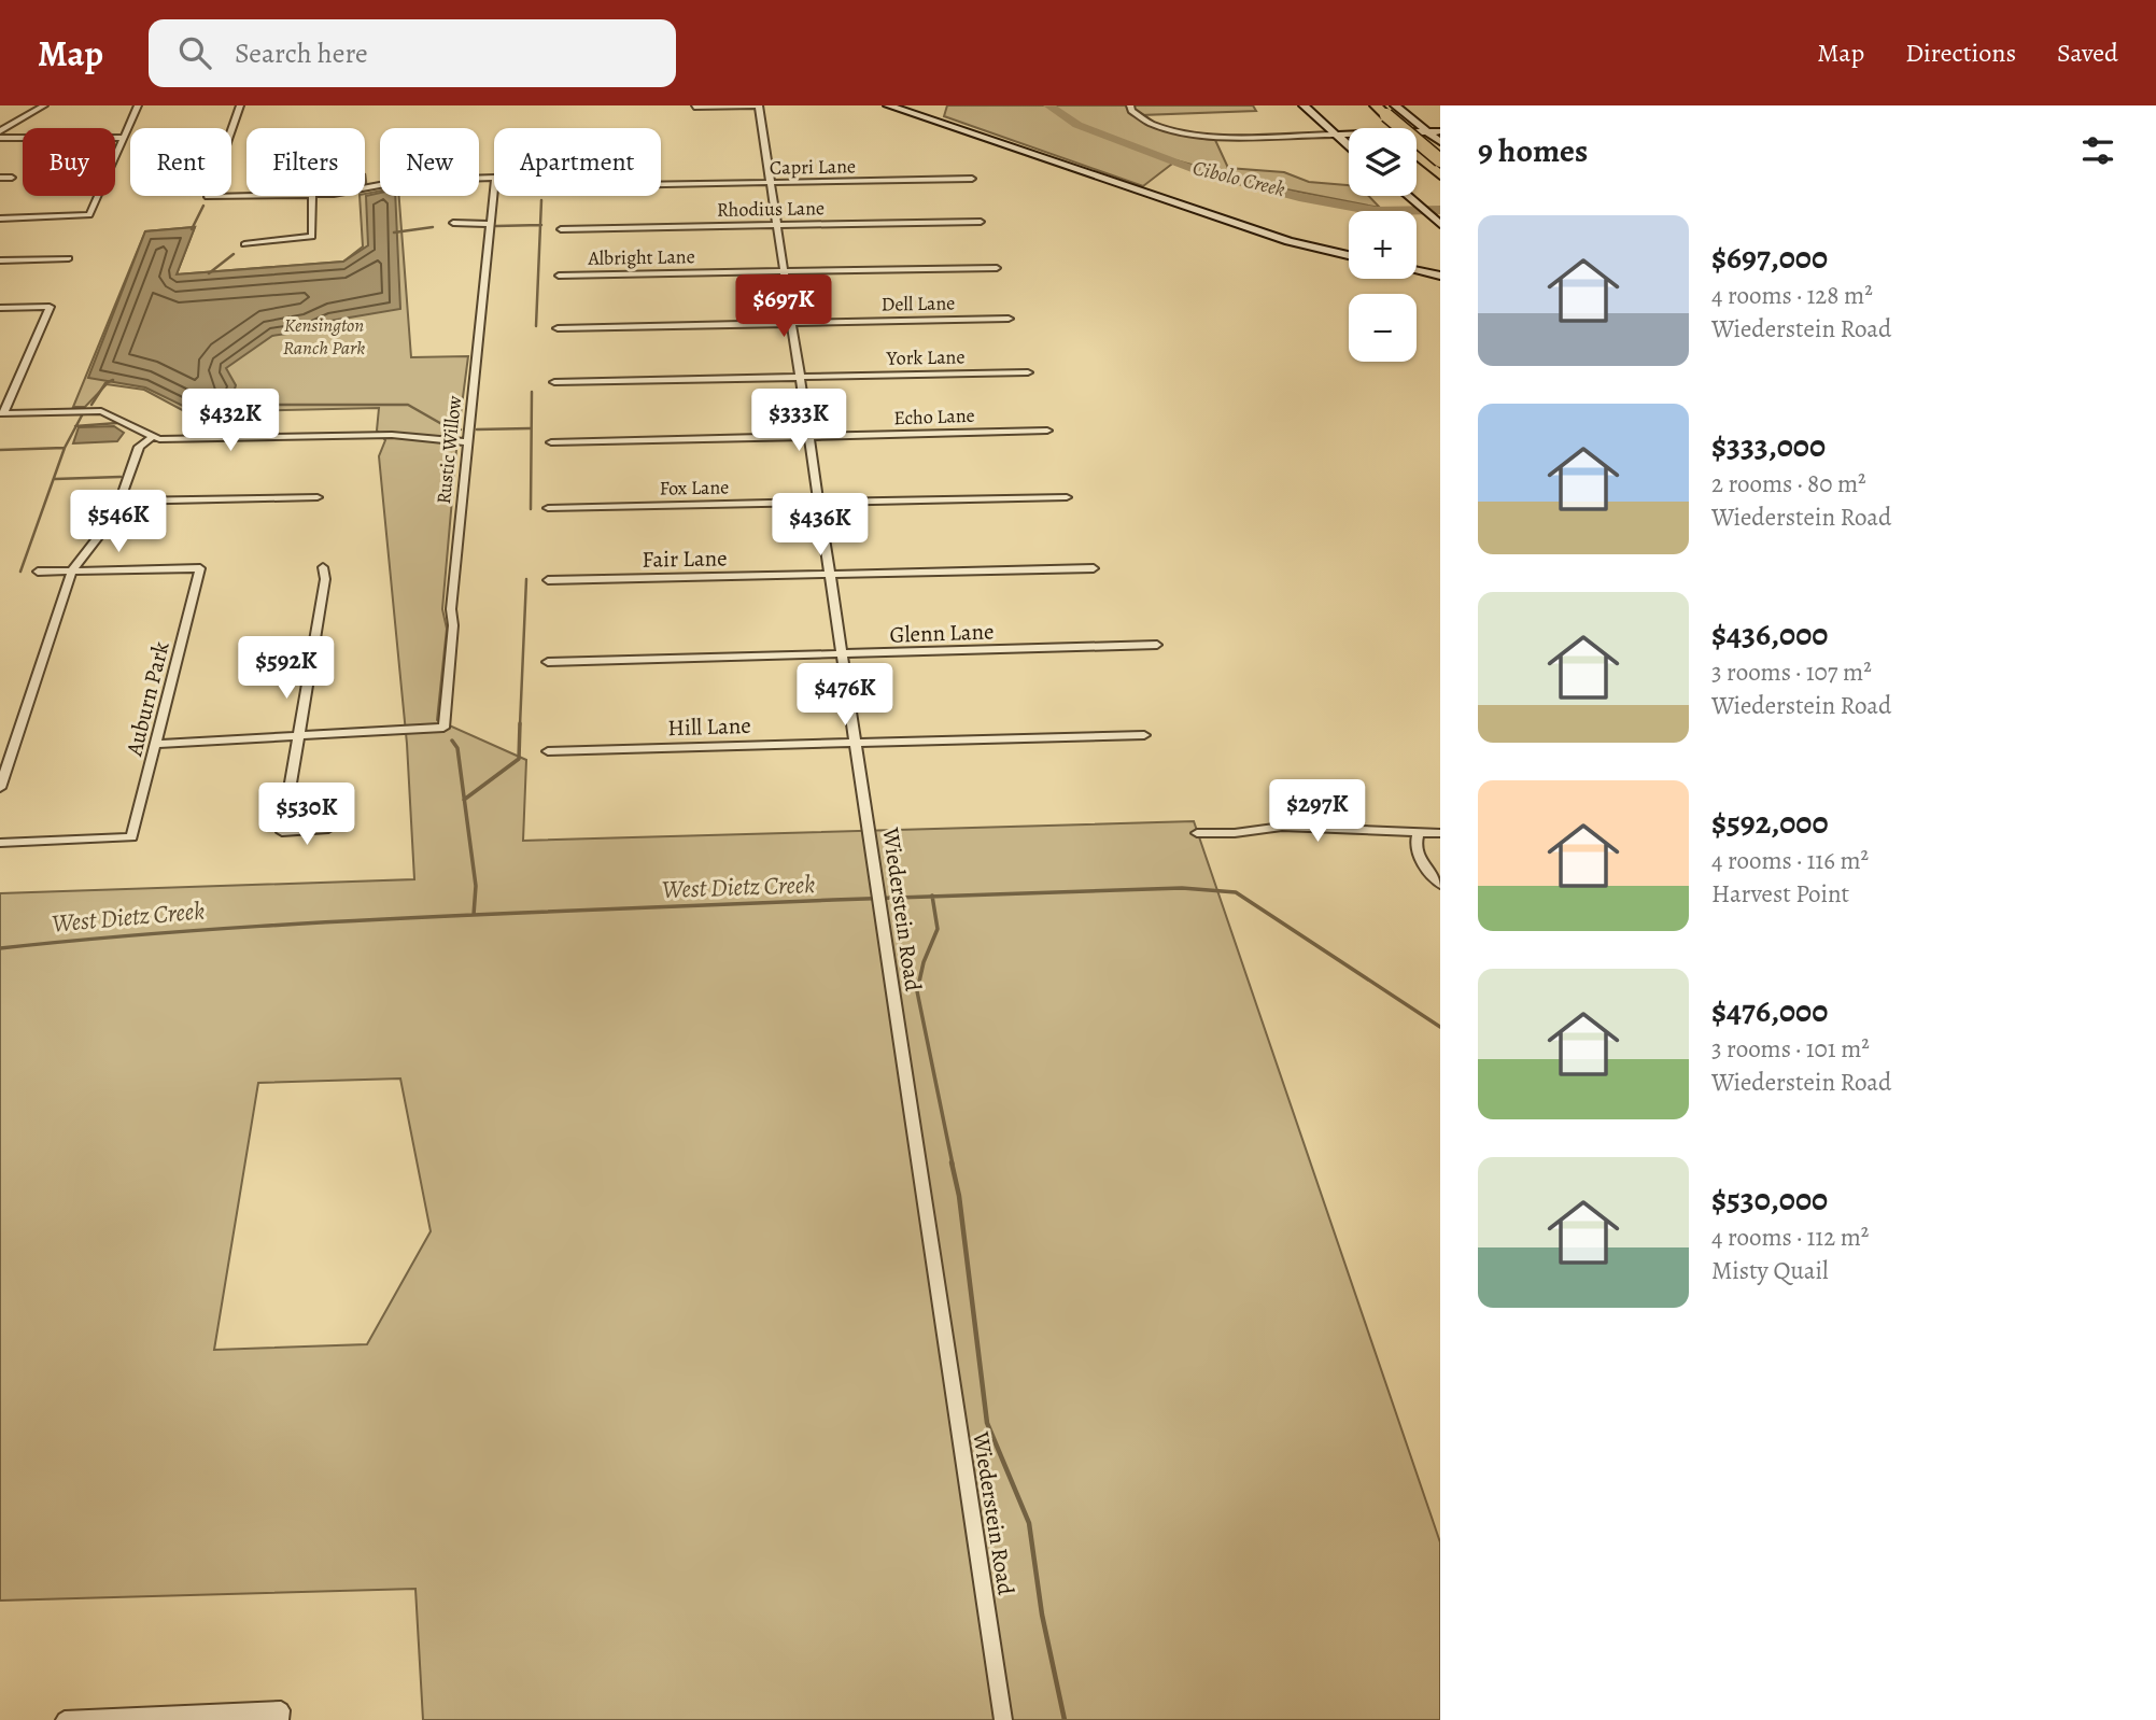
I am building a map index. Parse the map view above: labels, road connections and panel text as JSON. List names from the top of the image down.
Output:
{
  "streets": {
    "street": [
      "Capri Lane",
      "Rhodius Lane",
      "Albright Lane",
      "Dell Lane",
      "York Lane",
      "Echo Lane",
      "Rustic Willow",
      "Fox Lane",
      "Fair Lane",
      "Glenn Lane",
      "Auburn Park",
      "Hill Lane",
      "Wiederstein Road"
    ]
  },
  "crossings": [
    ["Capri Lane", "Wiederstein Road"],
    ["Rhodius Lane", "Wiederstein Road"],
    ["Albright Lane", "Wiederstein Road"],
    ["Dell Lane", "Wiederstein Road"],
    ["York Lane", "Wiederstein Road"],
    ["Echo Lane", "Wiederstein Road"],
    ["Fox Lane", "Wiederstein Road"],
    ["Fair Lane", "Wiederstein Road"],
    ["Glenn Lane", "Wiederstein Road"],
    ["Hill Lane", "Wiederstein Road"]
  ],
  "water": ["Cibolo Creek", "West Dietz Creek"],
  "parks": ["Kensington Ranch Park"],
  "page": {
    "header": "Map",
    "search": "Search here",
    "nav": ["Map", "Directions", "Saved"],
    "heading": "9 homes",
    "map_buttons": ["+", "−"],
    "chip": [
      "Buy",
      "Rent",
      "Filters",
      "New",
      "Apartment"
    ],
    "list": [
      {
        "name": "$697,000",
        "note": "4 rooms · 128 m² · Wiederstein Road"
      },
      {
        "name": "$333,000",
        "note": "2 rooms · 80 m² · Wiederstein Road"
      },
      {
        "name": "$436,000",
        "note": "3 rooms · 107 m² · Wiederstein Road"
      },
      {
        "name": "$592,000",
        "note": "4 rooms · 116 m² · Harvest Point"
      },
      {
        "name": "$476,000",
        "note": "3 rooms · 101 m² · Wiederstein Road"
      },
      {
        "name": "$530,000",
        "note": "4 rooms · 112 m² · Misty Quail"
      }
    ],
    "price": [
      "$697K",
      "$432K",
      "$333K",
      "$546K",
      "$436K",
      "$592K",
      "$476K",
      "$297K",
      "$530K"
    ]
  }
}
